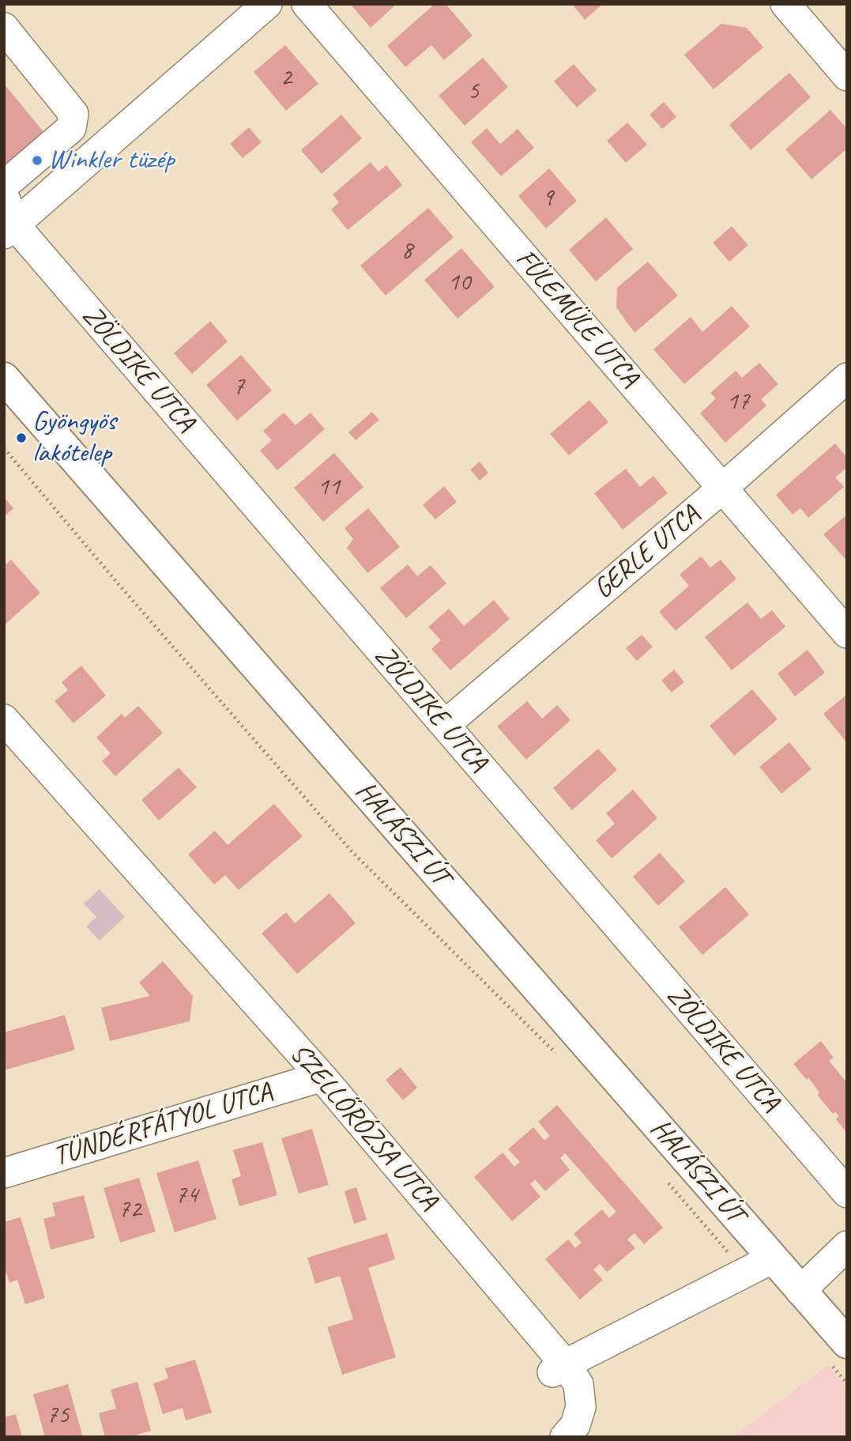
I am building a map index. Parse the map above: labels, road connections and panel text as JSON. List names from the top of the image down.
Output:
{
  "streets": {
    "main road": ["HALÁSZI ÚT"],
    "street": [
      "FÜLEMÜLE UTCA",
      "ZÖLDIKE UTCA",
      "GERLE UTCA",
      "TÜNDÉRFÁTYOL UTCA",
      "SZELLŐRÓZSA UTCA"
    ]
  },
  "crossings": [
    ["FÜLEMÜLE UTCA", "GERLE UTCA"],
    ["ZÖLDIKE UTCA", "GERLE UTCA"],
    ["TÜNDÉRFÁTYOL UTCA", "SZELLŐRÓZSA UTCA"]
  ],
  "places": ["Winkler tüzép", "Gyöngyös lakótelep"],
  "house_numbers": [
    "2",
    "5",
    "9",
    "8",
    "10",
    "7",
    "17",
    "11",
    "74",
    "72",
    "75"
  ]
}
